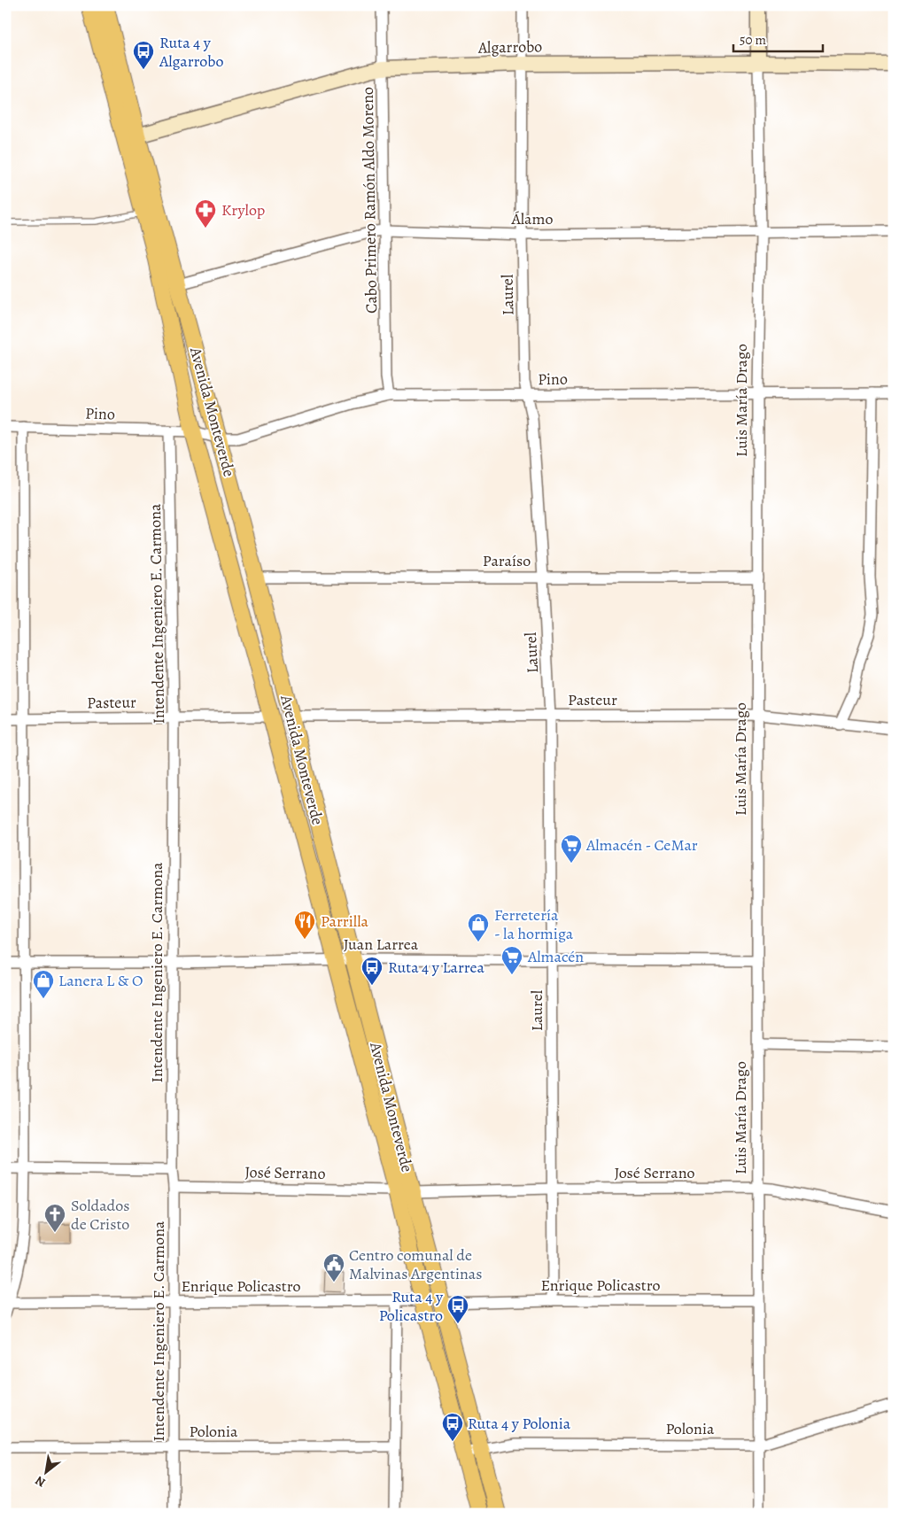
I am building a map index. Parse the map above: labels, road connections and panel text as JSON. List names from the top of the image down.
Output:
{
  "streets": {
    "main road": ["Avenida Monteverde"],
    "street": [
      "Algarrobo",
      "Cabo Primero Ramón Aldo Moreno",
      "Álamo",
      "Laurel",
      "Pino",
      "Luis María Drago",
      "Paraíso",
      "Intendente Ingeniero E. Carmona",
      "Pasteur",
      "Juan Larrea",
      "José Serrano",
      "Enrique Policastro",
      "Polonia"
    ]
  },
  "crossings": [
    ["Algarrobo", "Cabo Primero Ramón Aldo Moreno"],
    ["Algarrobo", "Laurel"],
    ["Algarrobo", "Luis María Drago"],
    ["Algarrobo", "Avenida Monteverde"],
    ["Cabo Primero Ramón Aldo Moreno", "Álamo"],
    ["Cabo Primero Ramón Aldo Moreno", "Pino"],
    ["Álamo", "Laurel"],
    ["Álamo", "Luis María Drago"],
    ["Álamo", "Avenida Monteverde"],
    ["Laurel", "Pino"],
    ["Laurel", "Paraíso"],
    ["Laurel", "Pasteur"],
    ["Laurel", "Juan Larrea"],
    ["Laurel", "José Serrano"],
    ["Laurel", "Enrique Policastro"],
    ["Pino", "Luis María Drago"],
    ["Pino", "Avenida Monteverde"],
    ["Pino", "Intendente Ingeniero E. Carmona"],
    ["Luis María Drago", "Paraíso"],
    ["Luis María Drago", "Pasteur"],
    ["Luis María Drago", "Juan Larrea"],
    ["Luis María Drago", "José Serrano"],
    ["Luis María Drago", "Enrique Policastro"],
    ["Luis María Drago", "Polonia"],
    ["Avenida Monteverde", "Paraíso"],
    ["Avenida Monteverde", "Pasteur"],
    ["Avenida Monteverde", "Juan Larrea"],
    ["Avenida Monteverde", "José Serrano"],
    ["Avenida Monteverde", "Enrique Policastro"],
    ["Avenida Monteverde", "Polonia"],
    ["Intendente Ingeniero E. Carmona", "Pasteur"],
    ["Intendente Ingeniero E. Carmona", "Juan Larrea"],
    ["Intendente Ingeniero E. Carmona", "José Serrano"],
    ["Intendente Ingeniero E. Carmona", "Enrique Policastro"],
    ["Intendente Ingeniero E. Carmona", "Polonia"]
  ],
  "places": {
    "bus stop": [
      "Ruta 4 y Algarrobo",
      "Ruta 4 y Larrea",
      "Ruta 4 y Policastro",
      "Ruta 4 y Polonia"
    ],
    "pharmacy": ["Krylop"],
    "supermarket": ["Almacén - CeMar", "Almacén"],
    "restaurant": ["Parrilla"],
    "shop": ["Ferretería - la hormiga", "Lanera L & O"],
    "church": ["Soldados de Cristo"],
    "public building": ["Centro comunal de Malvinas Argentinas"]
  },
  "scale_bar": "50 m",
  "north": "bottom left"
}
